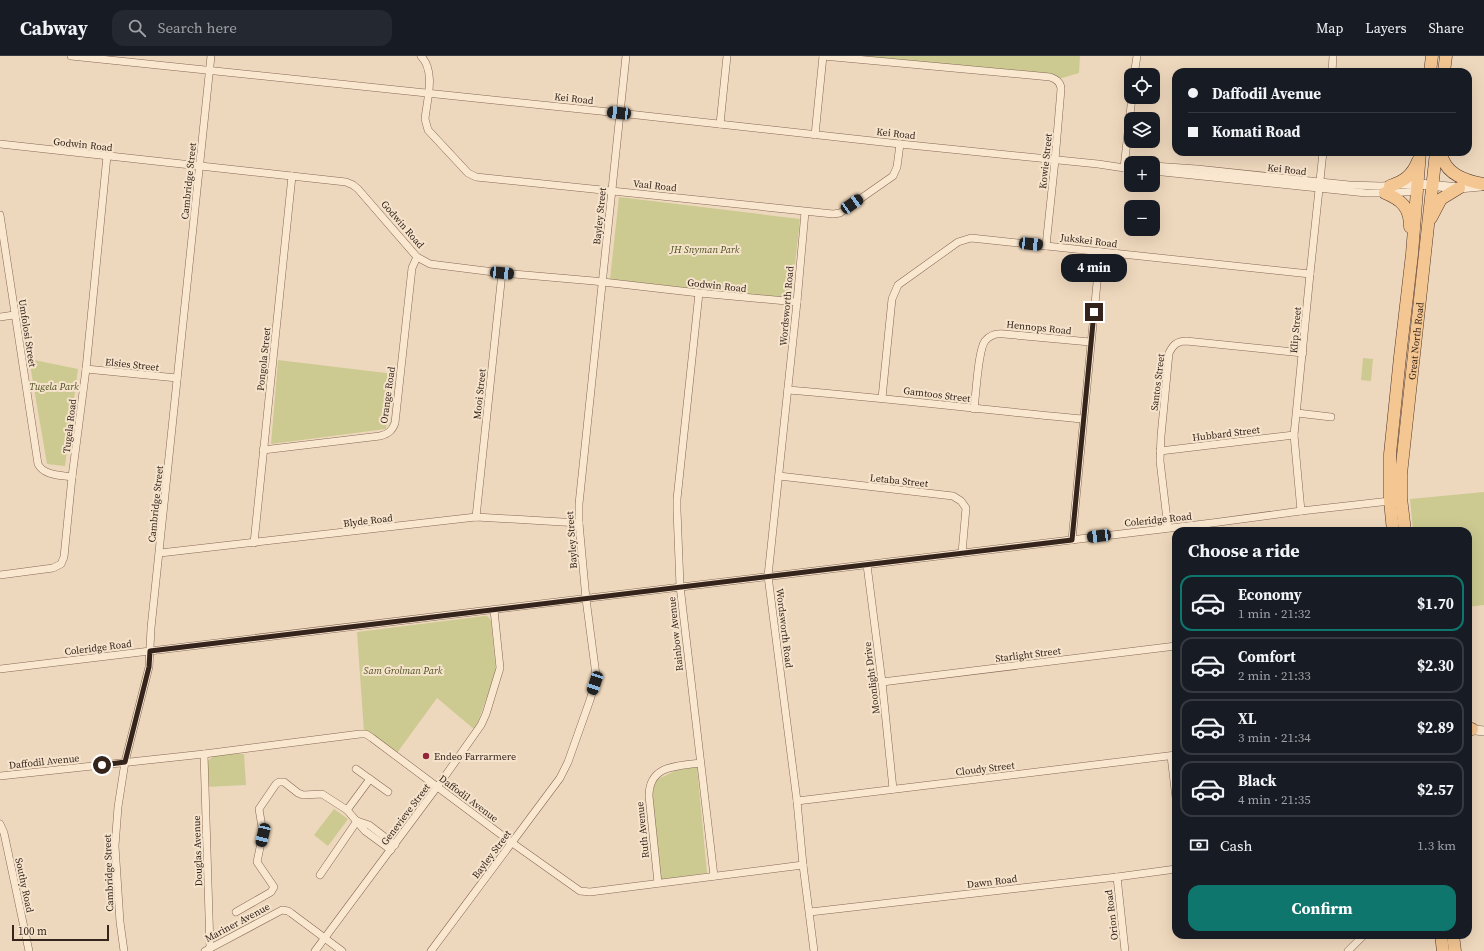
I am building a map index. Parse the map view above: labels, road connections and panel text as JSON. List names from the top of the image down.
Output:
{
  "streets": {
    "main road": ["Great North Road"],
    "street": [
      "Kei Road",
      "Godwin Road",
      "Kowie Street",
      "Cambridge Street",
      "Vaal Road",
      "Bayley Street",
      "Jukskei Road",
      "Wordsworth Road",
      "Hennops Road",
      "Klip Street",
      "Umfolosi Street",
      "Pongola Street",
      "Elsies Street",
      "Santos Street",
      "Mooi Street",
      "Gamtoos Street",
      "Orange Road",
      "Tugela Road",
      "Hubbard Street",
      "Letaba Street",
      "Coleridge Road",
      "Blyde Road",
      "Rainbow Avenue",
      "Starlight Street",
      "Moonlight Drive",
      "Daffodil Avenue",
      "Cloudy Street",
      "Genevieve Street",
      "Ruth Avenue",
      "Douglas Avenue",
      "Dawn Road",
      "Southy Road",
      "Orion Road",
      "Mariner Avenue"
    ]
  },
  "crossings": [
    ["Kei Road", "Kowie Street"],
    ["Kei Road", "Cambridge Street"],
    ["Kei Road", "Vaal Road"],
    ["Kei Road", "Bayley Street"],
    ["Kei Road", "Klip Street"],
    ["Kei Road", "Great North Road"],
    ["Godwin Road", "Cambridge Street"],
    ["Godwin Road", "Bayley Street"],
    ["Godwin Road", "Wordsworth Road"],
    ["Godwin Road", "Pongola Street"],
    ["Godwin Road", "Mooi Street"],
    ["Godwin Road", "Orange Road"],
    ["Godwin Road", "Tugela Road"],
    ["Godwin Road", "Rainbow Avenue"],
    ["Kowie Street", "Jukskei Road"],
    ["Cambridge Street", "Elsies Street"],
    ["Cambridge Street", "Coleridge Road"],
    ["Cambridge Street", "Blyde Road"],
    ["Cambridge Street", "Daffodil Avenue"],
    ["Vaal Road", "Bayley Street"],
    ["Vaal Road", "Wordsworth Road"],
    ["Bayley Street", "Coleridge Road"],
    ["Bayley Street", "Blyde Road"],
    ["Bayley Street", "Daffodil Avenue"],
    ["Jukskei Road", "Klip Street"],
    ["Jukskei Road", "Gamtoos Street"],
    ["Wordsworth Road", "Gamtoos Street"],
    ["Wordsworth Road", "Letaba Street"],
    ["Wordsworth Road", "Coleridge Road"],
    ["Wordsworth Road", "Daffodil Avenue"],
    ["Wordsworth Road", "Cloudy Street"],
    ["Wordsworth Road", "Dawn Road"],
    ["Hennops Road", "Gamtoos Street"],
    ["Klip Street", "Santos Street"],
    ["Klip Street", "Hubbard Street"],
    ["Klip Street", "Coleridge Road"],
    ["Umfolosi Street", "Tugela Road"],
    ["Great North Road", "Coleridge Road"],
    ["Pongola Street", "Orange Road"],
    ["Pongola Street", "Blyde Road"],
    ["Elsies Street", "Tugela Road"],
    ["Santos Street", "Hubbard Street"],
    ["Santos Street", "Coleridge Road"],
    ["Mooi Street", "Blyde Road"],
    ["Letaba Street", "Coleridge Road"],
    ["Coleridge Road", "Rainbow Avenue"],
    ["Coleridge Road", "Moonlight Drive"],
    ["Coleridge Road", "Genevieve Street"],
    ["Rainbow Avenue", "Daffodil Avenue"],
    ["Rainbow Avenue", "Ruth Avenue"],
    ["Starlight Street", "Moonlight Drive"],
    ["Moonlight Drive", "Cloudy Street"],
    ["Daffodil Avenue", "Genevieve Street"],
    ["Daffodil Avenue", "Ruth Avenue"],
    ["Daffodil Avenue", "Douglas Avenue"],
    ["Genevieve Street", "Mariner Avenue"],
    ["Douglas Avenue", "Mariner Avenue"],
    ["Dawn Road", "Orion Road"]
  ],
  "parks": ["JH Snyman Park", "Tugela Park", "Sam Grolman Park"],
  "places": ["Endeo Farrarmere"],
  "scale_bar": "100 m",
  "page": {
    "header": "Cabway",
    "search": "Search here",
    "nav": ["Map", "Layers", "Share"],
    "map_buttons": ["+", "−"],
    "banner": ["Daffodil Avenue", "Komati Road"],
    "bubble": "4 min",
    "heading": "Choose a ride",
    "list": [
      {
        "name": "Economy",
        "note": "1 min · 21:32",
        "value": "$1.70"
      },
      {
        "name": "Comfort",
        "note": "2 min · 21:33",
        "value": "$2.30"
      },
      {
        "name": "XL",
        "note": "3 min · 21:34",
        "value": "$2.89"
      },
      {
        "name": "Black",
        "note": "4 min · 21:35",
        "value": "$2.57"
      }
    ],
    "pay": ["Cash", "1.3 km"],
    "buttons": "Confirm",
    "scale": "100 m"
  }
}
